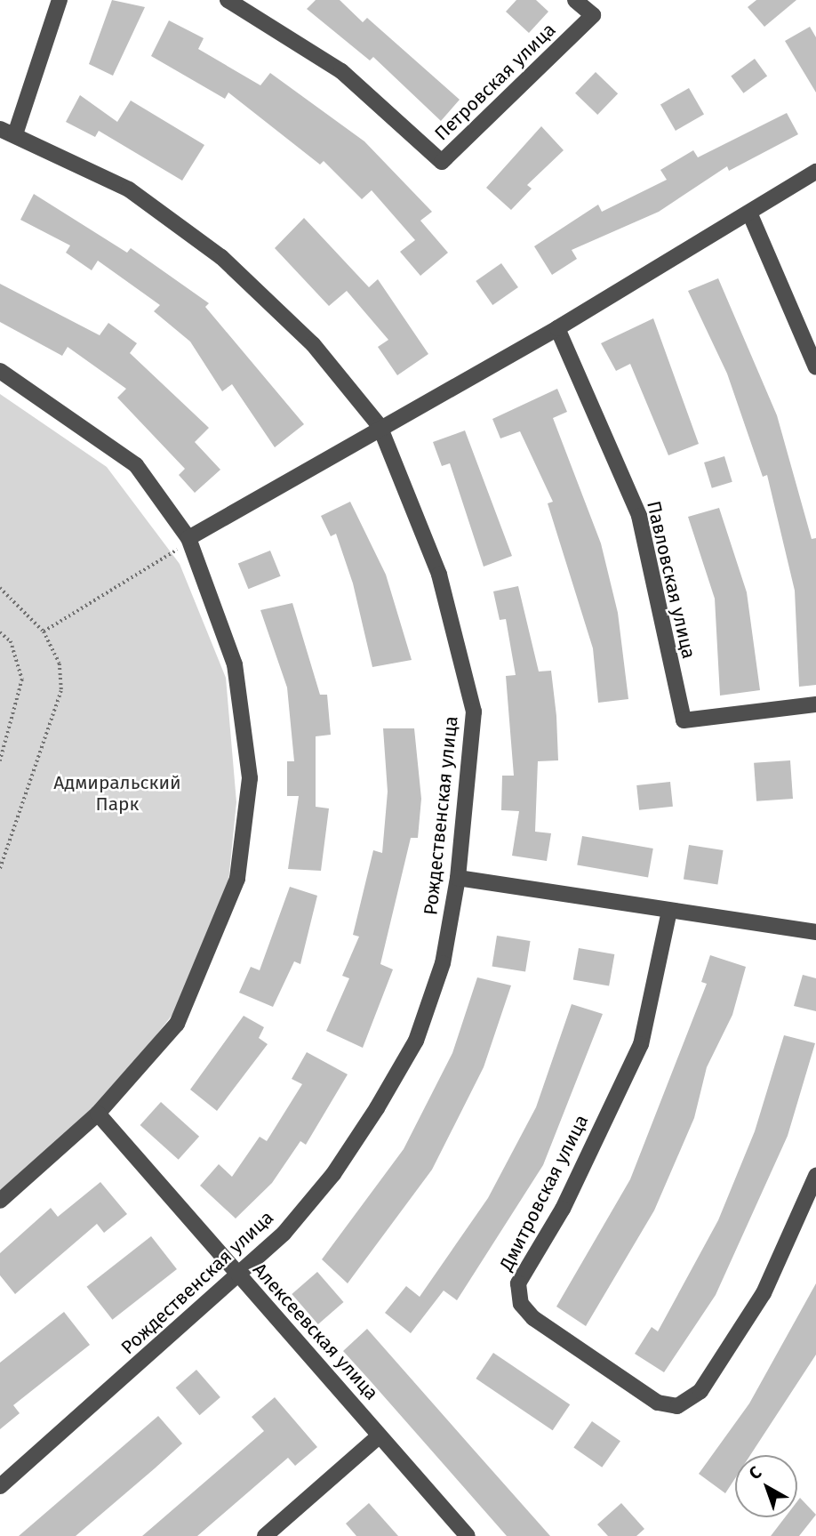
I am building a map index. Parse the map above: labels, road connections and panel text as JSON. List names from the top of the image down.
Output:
{
  "streets": {
    "street": [
      "Петровская улица",
      "Павловская улица",
      "Рождественская улица",
      "Дмитровская улица",
      "Алексеевская улица"
    ]
  },
  "crossings": [
    ["Рождественская улица", "Алексеевская улица"]
  ],
  "parks": ["Адмиральский Парк"],
  "north": "top left"
}
